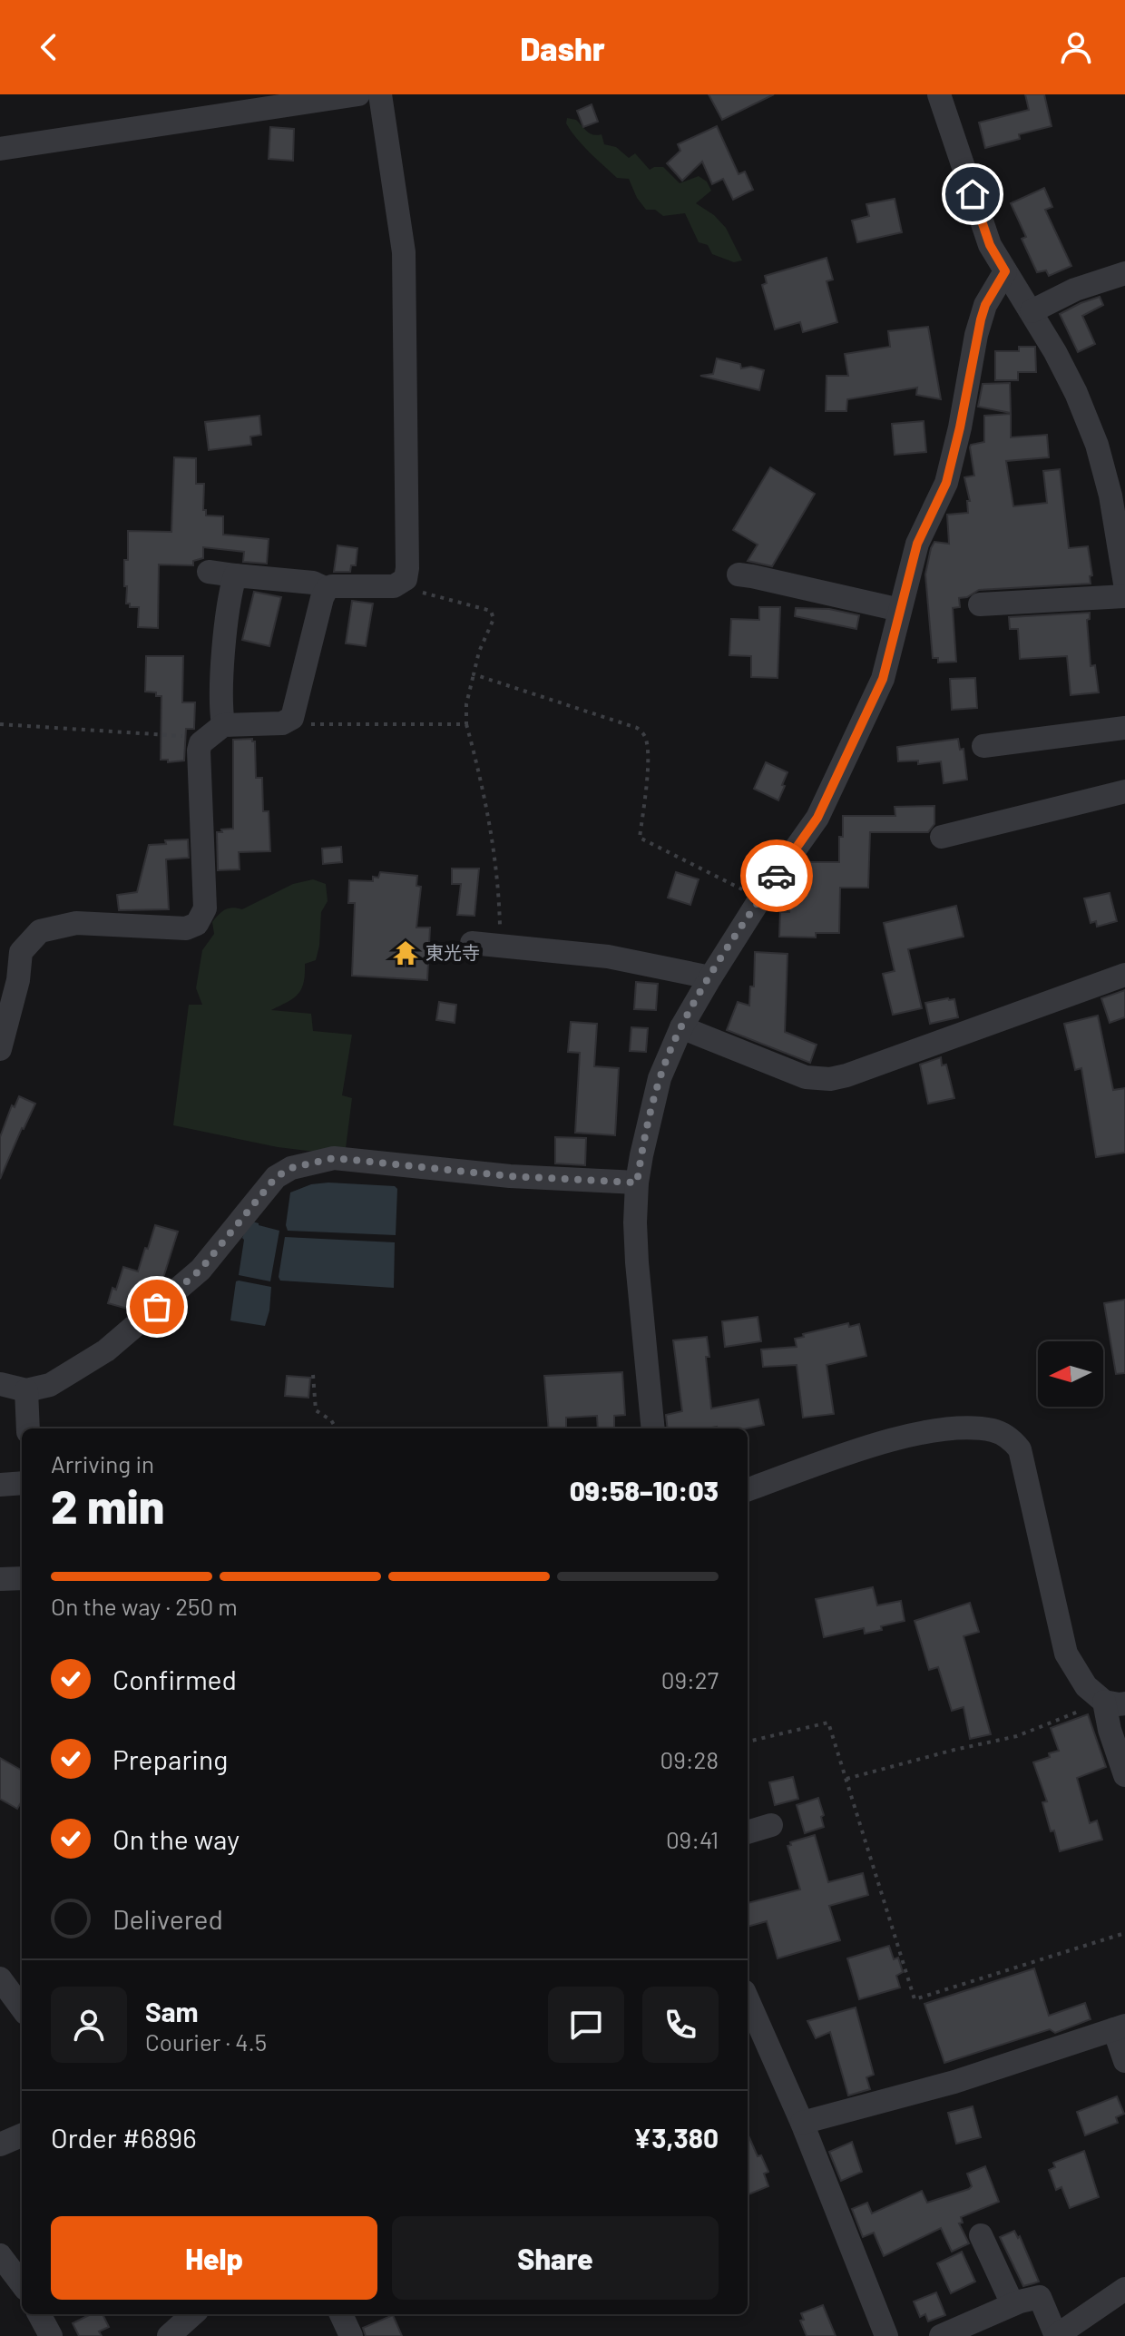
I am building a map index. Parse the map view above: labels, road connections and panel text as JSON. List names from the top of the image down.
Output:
{
  "places": {
    "temple": ["東光寺"]
  },
  "north": "left",
  "page": {
    "header": "Dashr",
    "heading": ["2 min", "Arriving in", "09:58–10:03"],
    "panel": [
      "Sam",
      "Courier · 4.5",
      "Order #6896",
      "¥3,380"
    ],
    "bar": "On the way · 250 m",
    "list": [
      ["Confirmed", "09:27"],
      ["Preparing", "09:28"],
      ["On the way", "09:41"],
      "Delivered"
    ],
    "buttons": ["Help", "Share"]
  }
}
